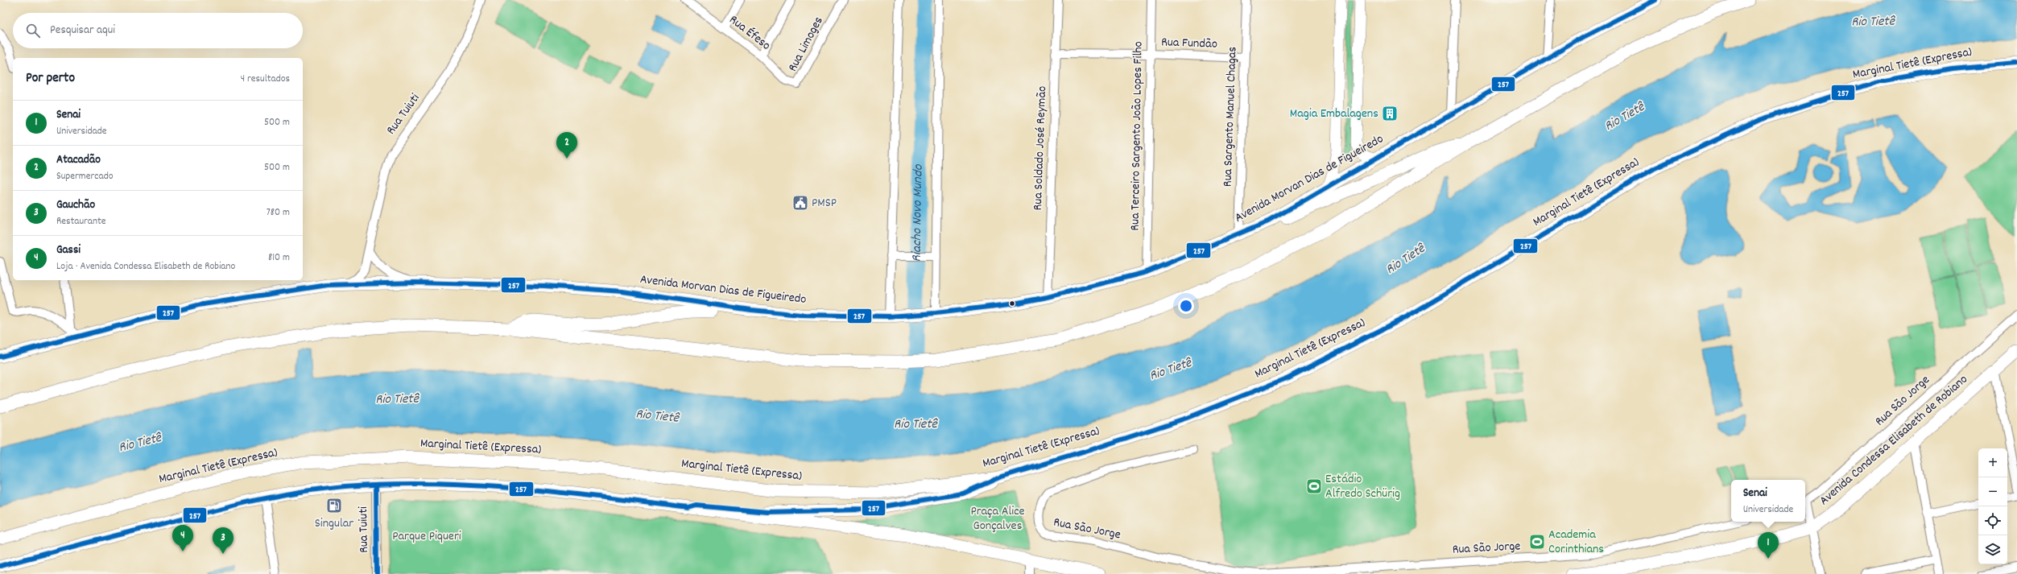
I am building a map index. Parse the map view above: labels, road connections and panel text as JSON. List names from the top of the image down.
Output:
{
  "streets": {
    "highway": ["Marginal Tietê (Expressa)", "Avenida Morvan Dias de Figueiredo", "Avenida Condessa Elisabeth de Robiano"],
    "street": [
      "Rua Éfeso",
      "Rua Fundão",
      "Rua Limoges",
      "Rua Tuiuti",
      "Rua Sargento Manuel Chagas",
      "Rua Terceiro Sargento João Lopes Filho",
      "Rua Soldado José Reymão",
      "Rua São Jorge"
    ]
  },
  "crossings": [
    ["Rua Éfeso", "Rua Limoges"],
    ["Rua Fundão", "Rua Sargento Manuel Chagas"],
    ["Rua Fundão", "Rua Terceiro Sargento João Lopes Filho"],
    ["Rua Fundão", "Rua Soldado José Reymão"],
    ["Rua Tuiuti", "Avenida Morvan Dias de Figueiredo"],
    ["Rua Sargento Manuel Chagas", "Avenida Morvan Dias de Figueiredo"],
    ["Rua Terceiro Sargento João Lopes Filho", "Avenida Morvan Dias de Figueiredo"],
    ["Rua Soldado José Reymão", "Avenida Morvan Dias de Figueiredo"]
  ],
  "water": ["Rio Tietê", "Riacho Novo Mundo"],
  "parks": ["Praça Alice Gonçalves", "Parque Piqueri"],
  "places": {
    "building": ["Magia Embalagens"],
    "public building": ["PMSP"],
    "sports": ["Estádio Alfredo Schürig", "Academia Corinthians"],
    "fuel station": ["Singular"]
  },
  "lines": ["transit line 257"],
  "page": {
    "search": "Pesquisar aqui",
    "heading": ["Por perto", "4 resultados"],
    "list": [
      {
        "mark": "1",
        "name": "Senai",
        "note": "Universidade",
        "value": "500 m"
      },
      {
        "mark": "2",
        "name": "Atacadão",
        "note": "Supermercado",
        "value": "500 m"
      },
      {
        "mark": "3",
        "name": "Gauchão",
        "note": "Restaurante",
        "value": "780 m"
      },
      {
        "mark": "4",
        "name": "Gassi",
        "note": "Loja · Avenida Condessa Elisabeth de Robiano",
        "value": "810 m"
      }
    ],
    "pins": [
      "2",
      "4",
      "3",
      "1"
    ],
    "map_buttons": ["+", "−"],
    "popup": ["Senai", "Universidade"]
  }
}
